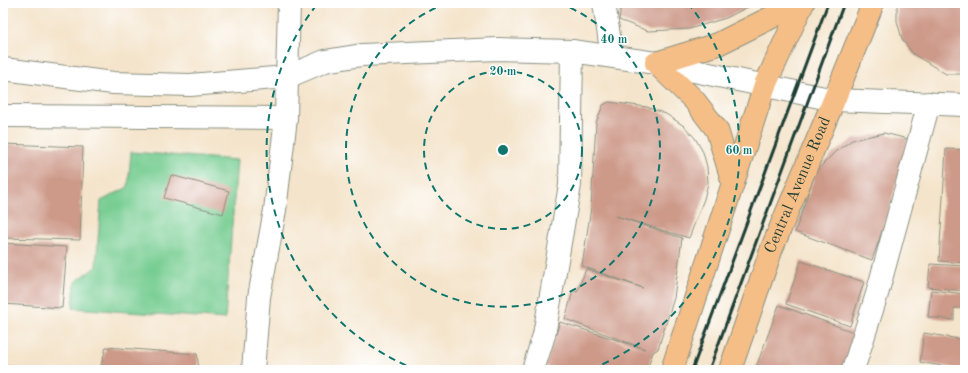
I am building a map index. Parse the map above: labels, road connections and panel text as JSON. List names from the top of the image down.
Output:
{
  "streets": {
    "main road": ["Central Avenue Road"]
  },
  "rings": ["40 m", "20 m", "60 m"]
}
